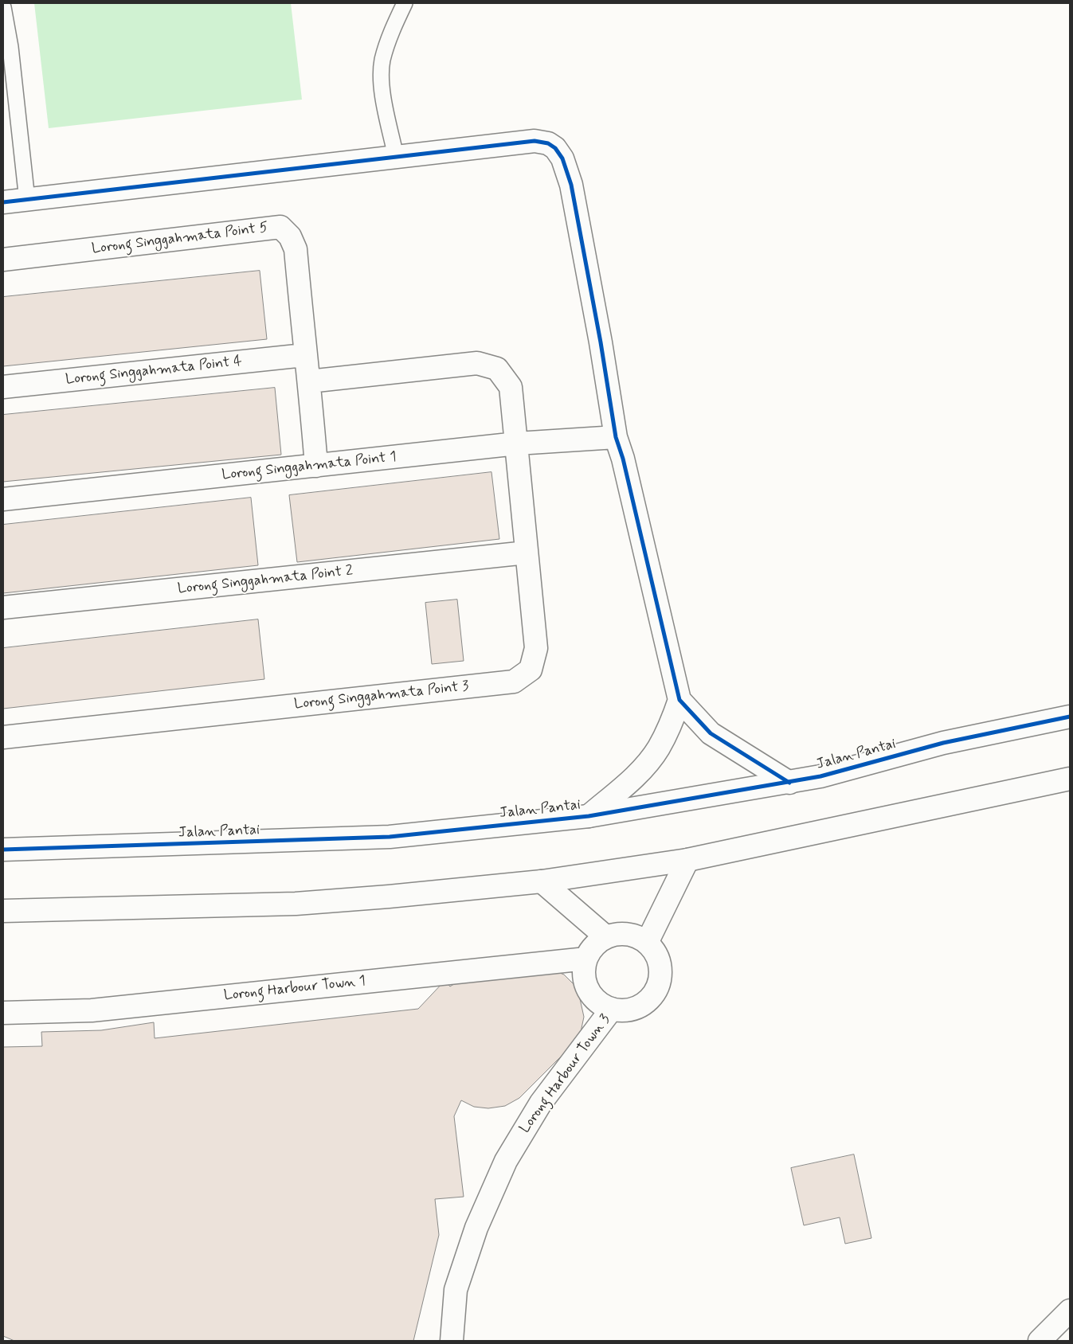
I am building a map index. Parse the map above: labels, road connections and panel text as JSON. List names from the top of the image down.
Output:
{
  "streets": {
    "street": [
      "Lorong Singgahmata Point 5",
      "Lorong Singgahmata Point 4",
      "Lorong Singgahmata Point 1",
      "Lorong Singgahmata Point 2",
      "Lorong Singgahmata Point 3",
      "Jalan Pantai",
      "Lorong Harbour Town 1",
      "Lorong Harbour Town 3"
    ]
  },
  "crossings": [
    ["Lorong Singgahmata Point 5", "Lorong Singgahmata Point 4"],
    ["Lorong Singgahmata Point 5", "Lorong Singgahmata Point 1"],
    ["Lorong Singgahmata Point 5", "Lorong Singgahmata Point 3"],
    ["Lorong Singgahmata Point 1", "Lorong Singgahmata Point 3"],
    ["Lorong Singgahmata Point 2", "Lorong Singgahmata Point 3"],
    ["Lorong Harbour Town 1", "Lorong Harbour Town 3"]
  ]
}
